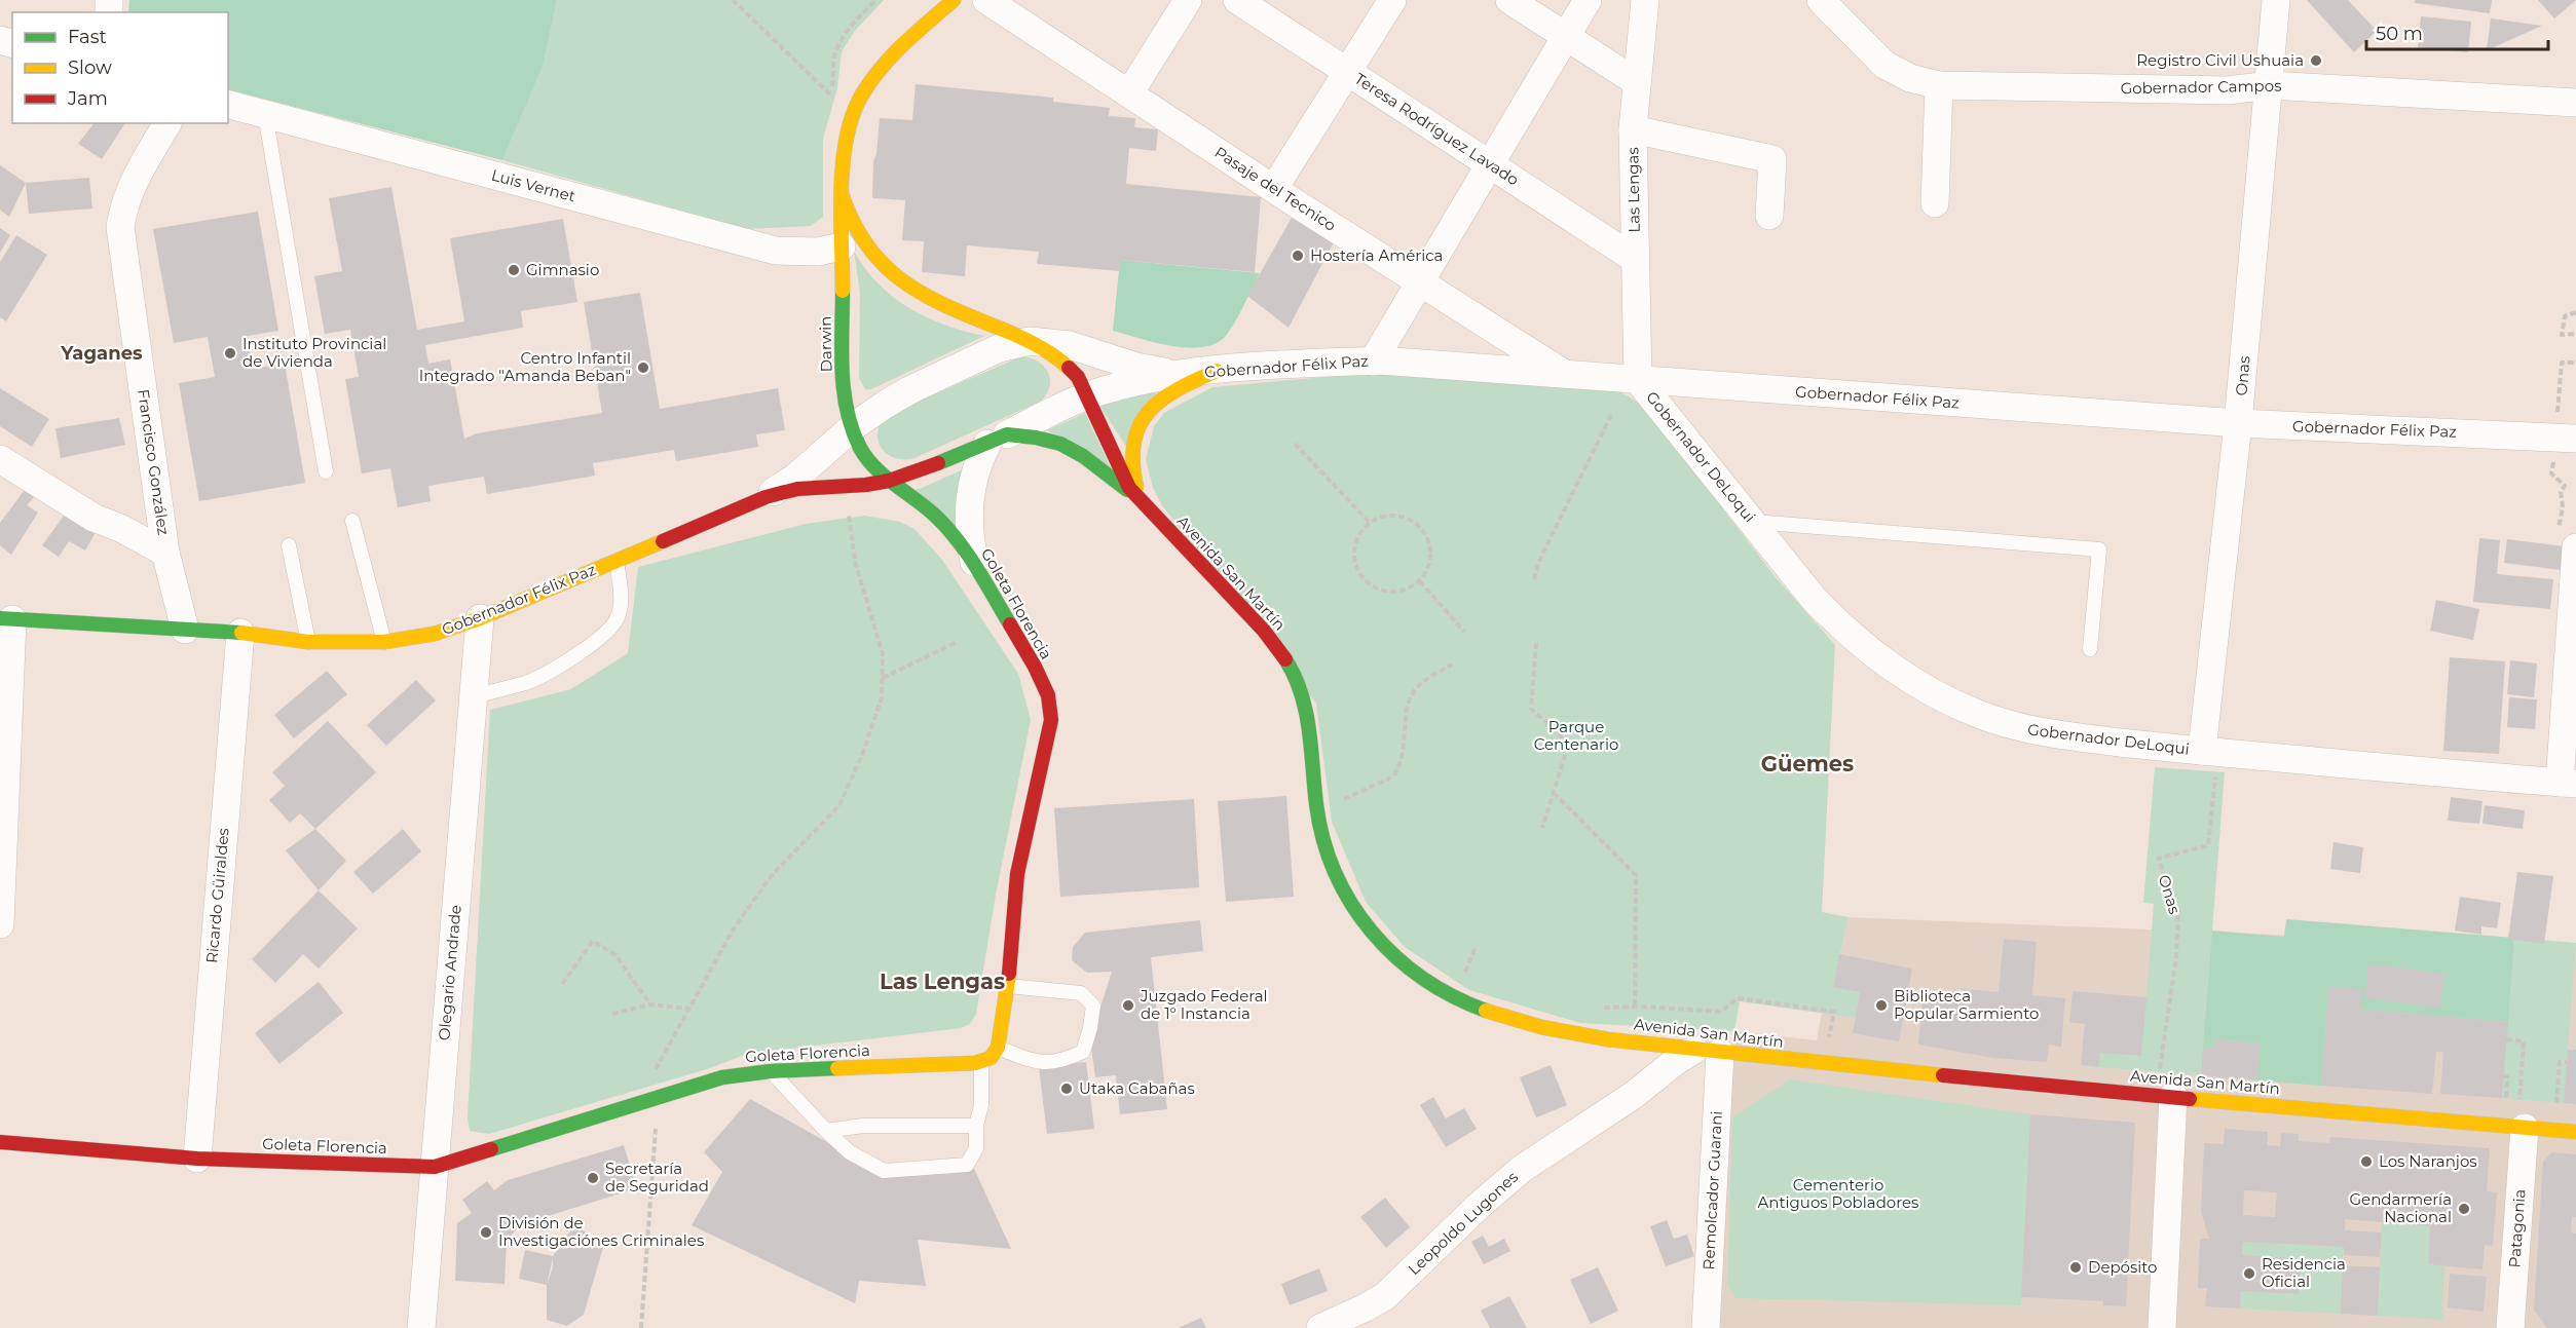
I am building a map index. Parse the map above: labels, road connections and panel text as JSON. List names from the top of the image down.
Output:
{
  "streets": {
    "main road": [
      "Darwin",
      "Gobernador Félix Paz",
      "Avenida San Martín",
      "Goleta Florencia"
    ],
    "street": [
      "Gobernador Campos",
      "Teresa Rodríguez Lavado",
      "Luis Vernet",
      "Pasaje del Tecnico",
      "Las Lengas",
      "Onas",
      "Gobernador DeLoqui",
      "Francisco González",
      "Ricardo Güiraldes",
      "Olegario Andrade",
      "Remolcador Guarani",
      "Leopoldo Lugones",
      "Patagonia"
    ]
  },
  "crossings": [
    ["Gobernador Campos", "Onas"],
    ["Teresa Rodríguez Lavado", "Las Lengas"],
    ["Luis Vernet", "Darwin"],
    ["Pasaje del Tecnico", "Gobernador Félix Paz"],
    ["Las Lengas", "Gobernador Félix Paz"],
    ["Las Lengas", "Gobernador DeLoqui"],
    ["Darwin", "Gobernador Félix Paz"],
    ["Darwin", "Goleta Florencia"],
    ["Gobernador Félix Paz", "Onas"],
    ["Gobernador Félix Paz", "Gobernador DeLoqui"],
    ["Gobernador Félix Paz", "Francisco González"],
    ["Gobernador Félix Paz", "Avenida San Martín"],
    ["Gobernador Félix Paz", "Goleta Florencia"],
    ["Gobernador Félix Paz", "Ricardo Güiraldes"],
    ["Gobernador Félix Paz", "Olegario Andrade"],
    ["Onas", "Gobernador DeLoqui"],
    ["Onas", "Avenida San Martín"],
    ["Avenida San Martín", "Remolcador Guarani"],
    ["Avenida San Martín", "Leopoldo Lugones"],
    ["Avenida San Martín", "Patagonia"],
    ["Goleta Florencia", "Ricardo Güiraldes"],
    ["Goleta Florencia", "Olegario Andrade"],
    ["Remolcador Guarani", "Leopoldo Lugones"]
  ],
  "districts": ["Yaganes", "Güemes", "Las Lengas"],
  "parks": ["Parque Centenario", "Cementerio Antiguos Pobladores"],
  "places": [
    "Registro Civil Ushuaia",
    "Hostería América",
    "Gimnasio",
    "Instituto Provincial de Vivienda",
    "Centro Infantil Integrado \"Amanda Beban\"",
    "Juzgado Federal de 1° Instancia",
    "Biblioteca Popular Sarmiento",
    "Utaka Cabañas",
    "Los Naranjos",
    "Secretaría de Seguridad",
    "Gendarmería Nacional",
    "División de Investigaciónes Criminales",
    "Depósito",
    "Residencia Oficial"
  ],
  "legend": ["Fast", "Slow", "Jam"],
  "scale_bar": "50 m"
}
